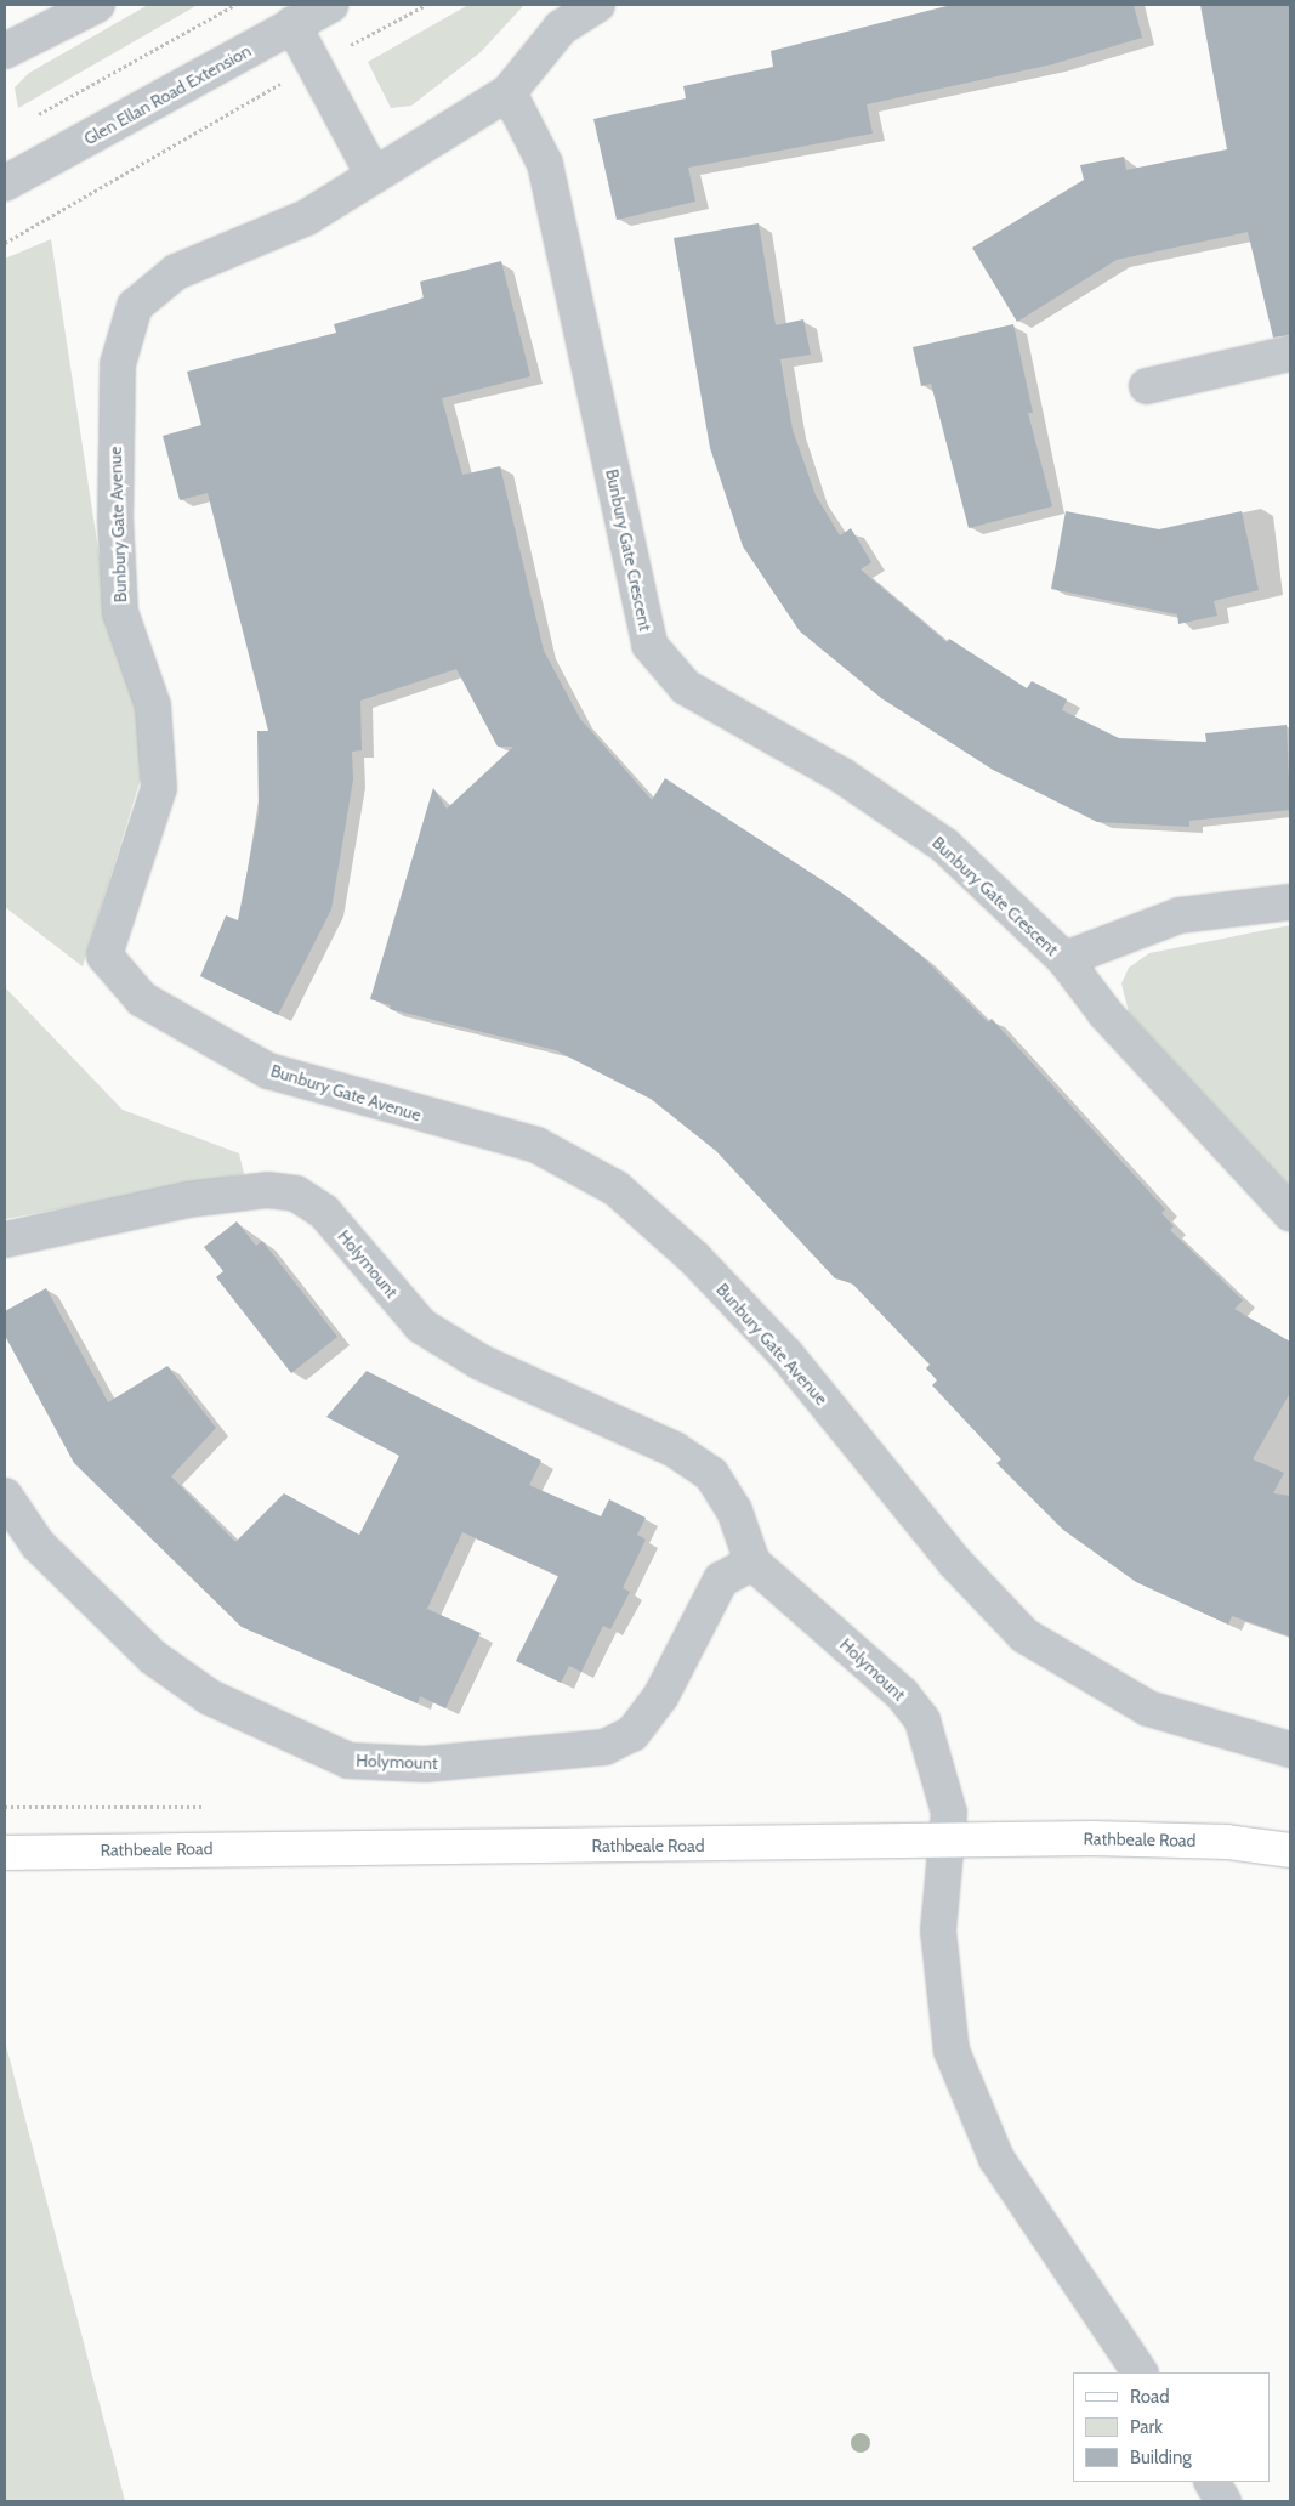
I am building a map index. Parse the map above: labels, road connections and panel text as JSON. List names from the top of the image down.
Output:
{
  "streets": {
    "main road": ["Rathbeale Road"],
    "street": [
      "Glen Ellan Road Extension",
      "Bunbury Gate Avenue",
      "Bunbury Gate Crescent",
      "Holymount"
    ]
  },
  "crossings": [
    ["Bunbury Gate Avenue", "Bunbury Gate Crescent"],
    ["Holymount", "Rathbeale Road"]
  ],
  "legend": ["Road", "Park", "Building"]
}
